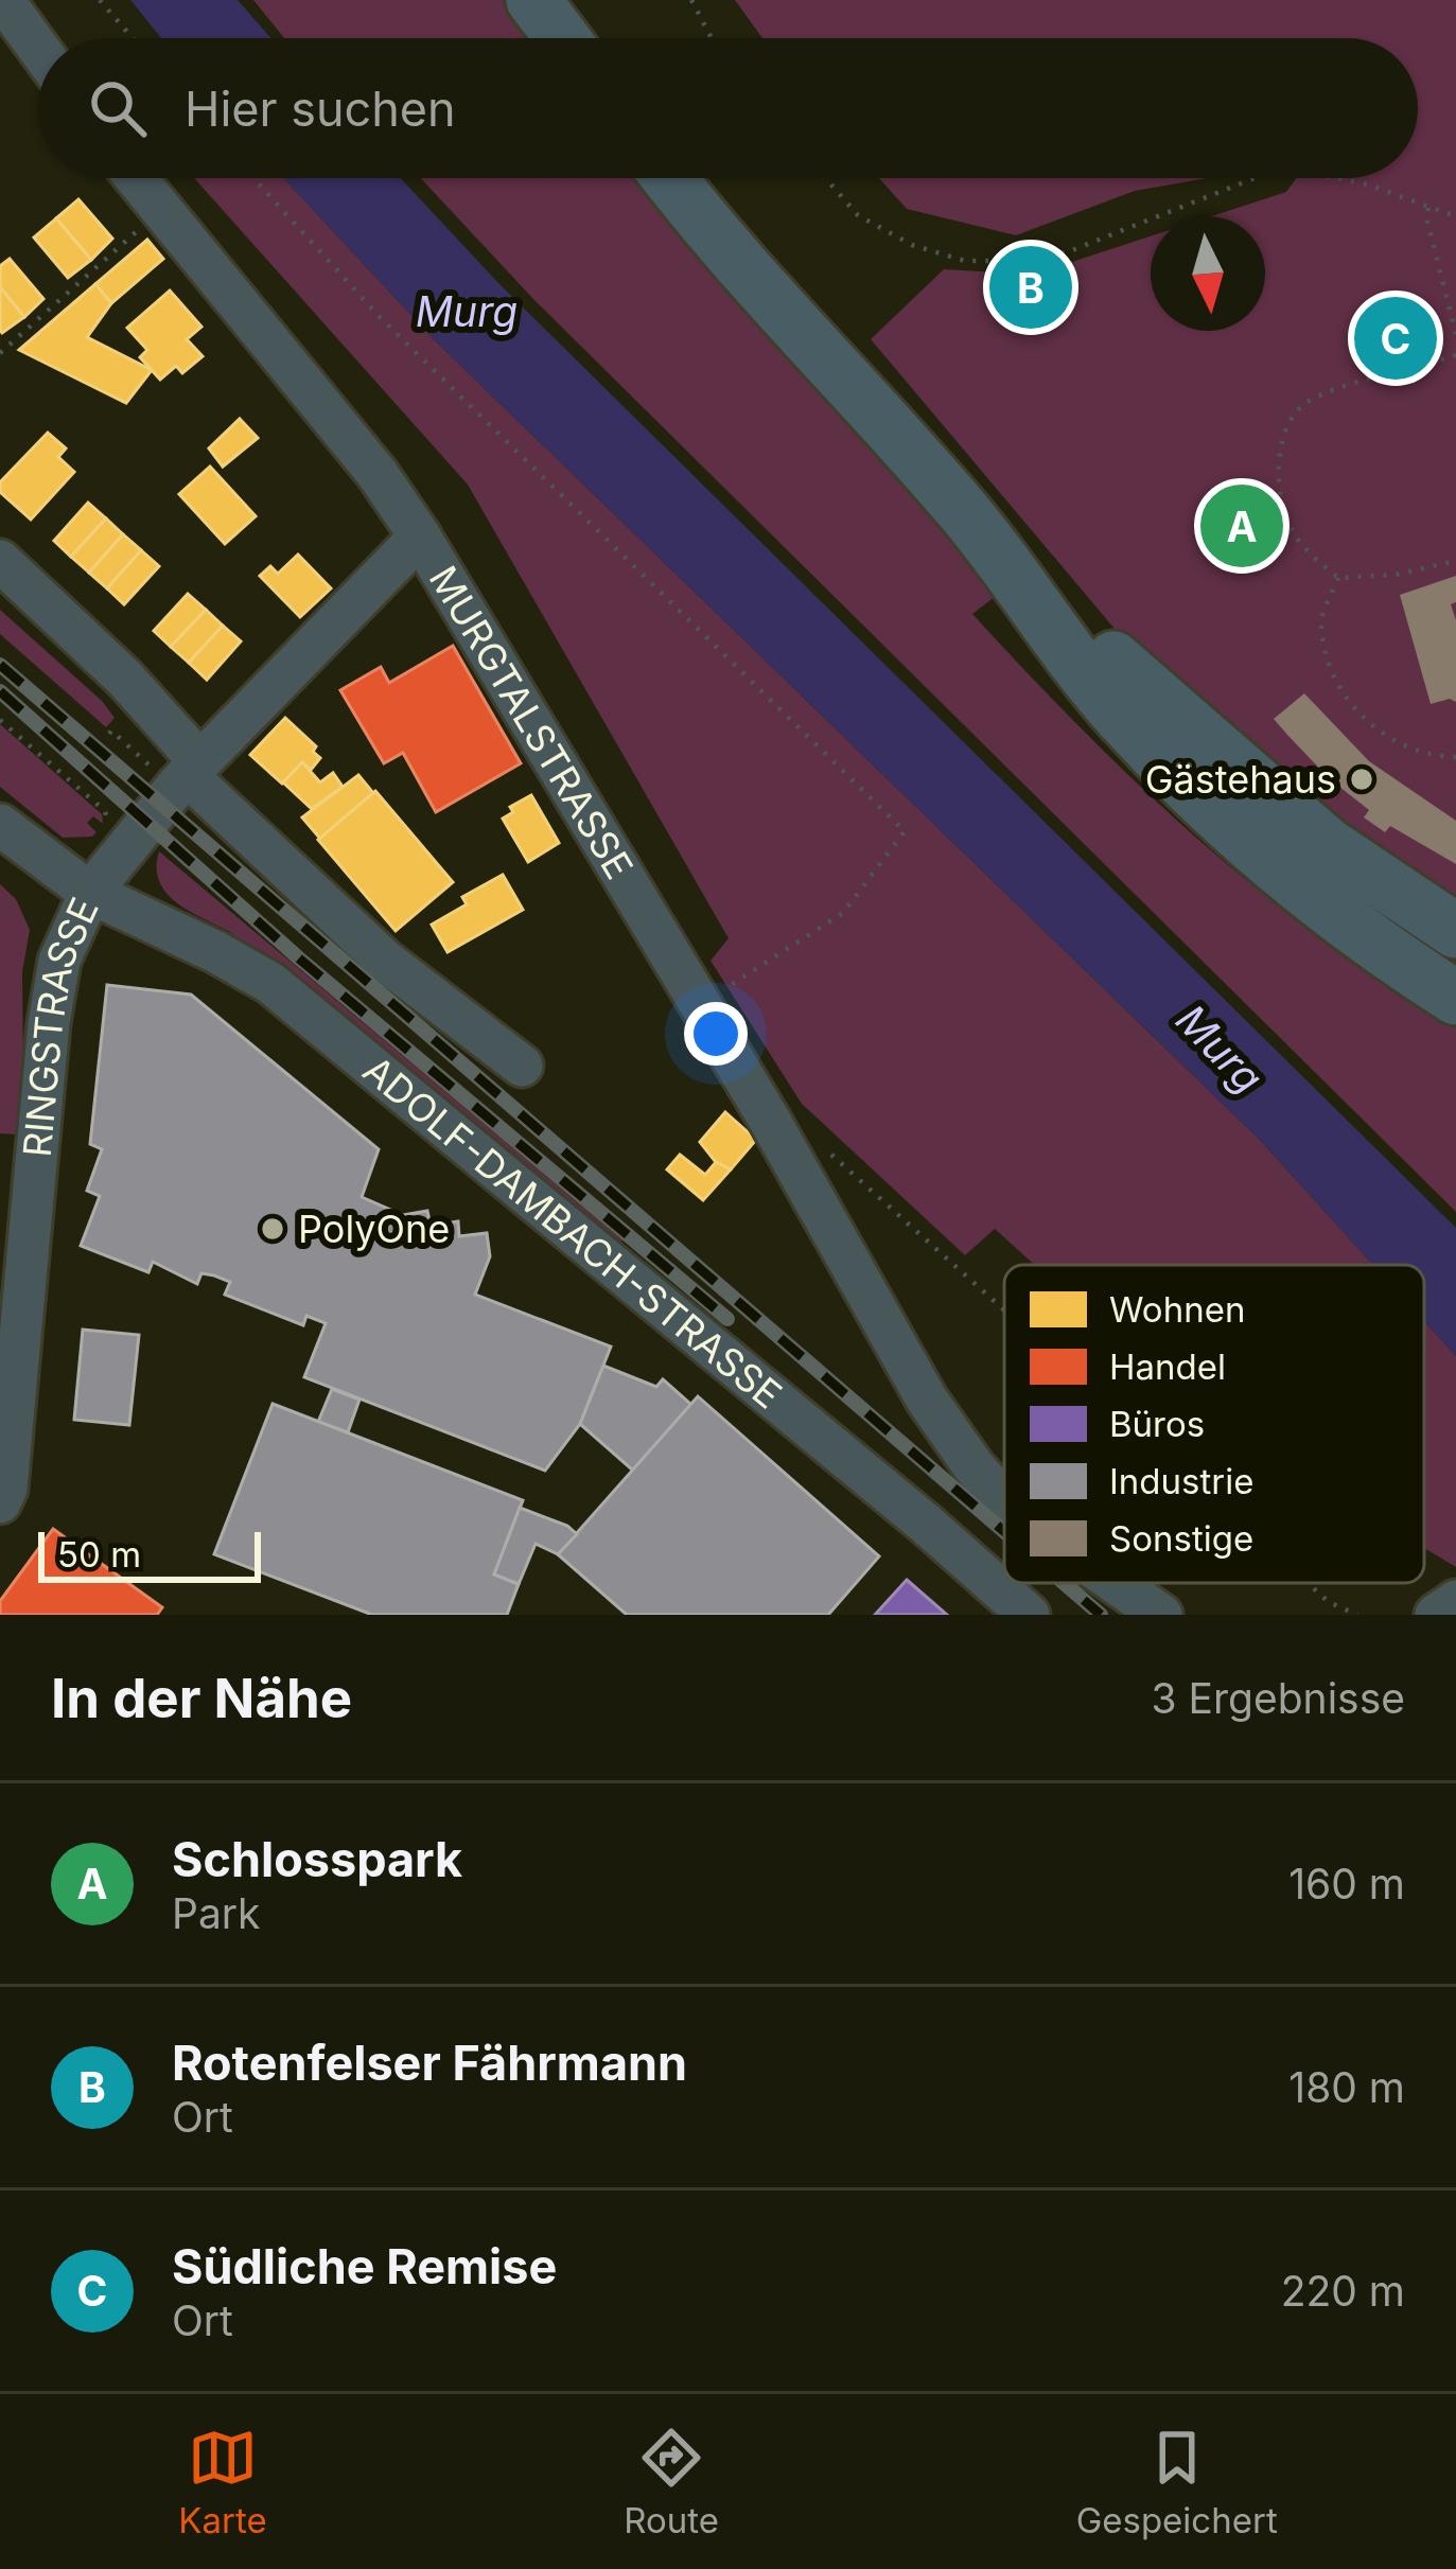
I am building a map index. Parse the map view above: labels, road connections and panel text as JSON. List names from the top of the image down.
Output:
{
  "streets": {
    "street": ["MURGTALSTRASSE", "RINGSTRASSE", "ADOLF-DAMBACH-STRASSE"]
  },
  "crossings": [
    ["RINGSTRASSE", "ADOLF-DAMBACH-STRASSE"]
  ],
  "water": ["Murg"],
  "places": ["Gästehaus", "PolyOne"],
  "legend": [
    "Wohnen",
    "Handel",
    "Büros",
    "Industrie",
    "Sonstige"
  ],
  "scale_bar": "50 m",
  "north": "bottom",
  "page": {
    "search": "Hier suchen",
    "pins": ["B", "C", "A"],
    "scale": "50 m",
    "heading": ["In der Nähe", "3 Ergebnisse"],
    "list": [
      {
        "mark": "A",
        "name": "Schlosspark",
        "note": "Park",
        "value": "160 m"
      },
      {
        "mark": "B",
        "name": "Rotenfelser Fährmann",
        "note": "Ort",
        "value": "180 m"
      },
      {
        "mark": "C",
        "name": "Südliche Remise",
        "note": "Ort",
        "value": "220 m"
      }
    ],
    "nav": ["Karte", "Route", "Gespeichert"]
  }
}
